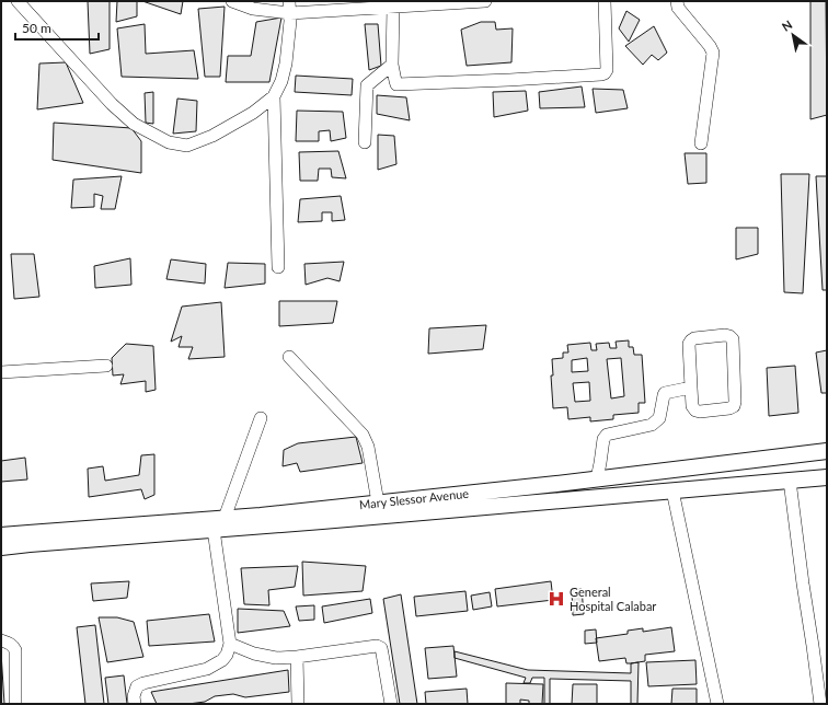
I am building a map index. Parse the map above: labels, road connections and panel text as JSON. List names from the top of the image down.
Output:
{
  "streets": {
    "main road": ["Mary Slessor Avenue"]
  },
  "places": {
    "hospital": ["General Hospital Calabar"]
  },
  "scale_bar": "50 m",
  "north": "top left"
}
